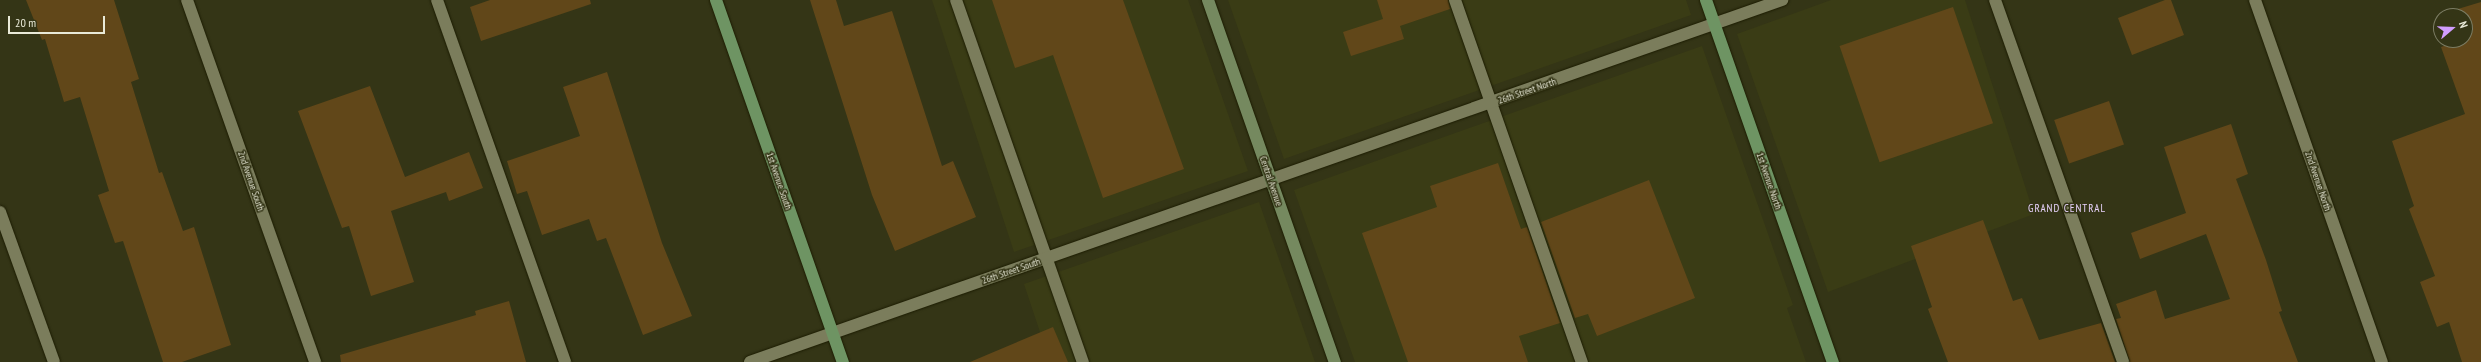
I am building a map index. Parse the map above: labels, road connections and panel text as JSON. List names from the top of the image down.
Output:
{
  "streets": {
    "main road": ["1st Avenue South", "1st Avenue North"],
    "street": [
      "26th Street North",
      "2nd Avenue South",
      "Central Avenue",
      "2nd Avenue North",
      "26th Street South"
    ]
  },
  "crossings": [
    ["26th Street North", "Central Avenue"],
    ["26th Street North", "1st Avenue North"],
    ["26th Street North", "26th Street South"],
    ["1st Avenue South", "26th Street South"],
    ["Central Avenue", "26th Street South"]
  ],
  "districts": ["GRAND CENTRAL"],
  "scale_bar": "20 m",
  "north": "right"
}
